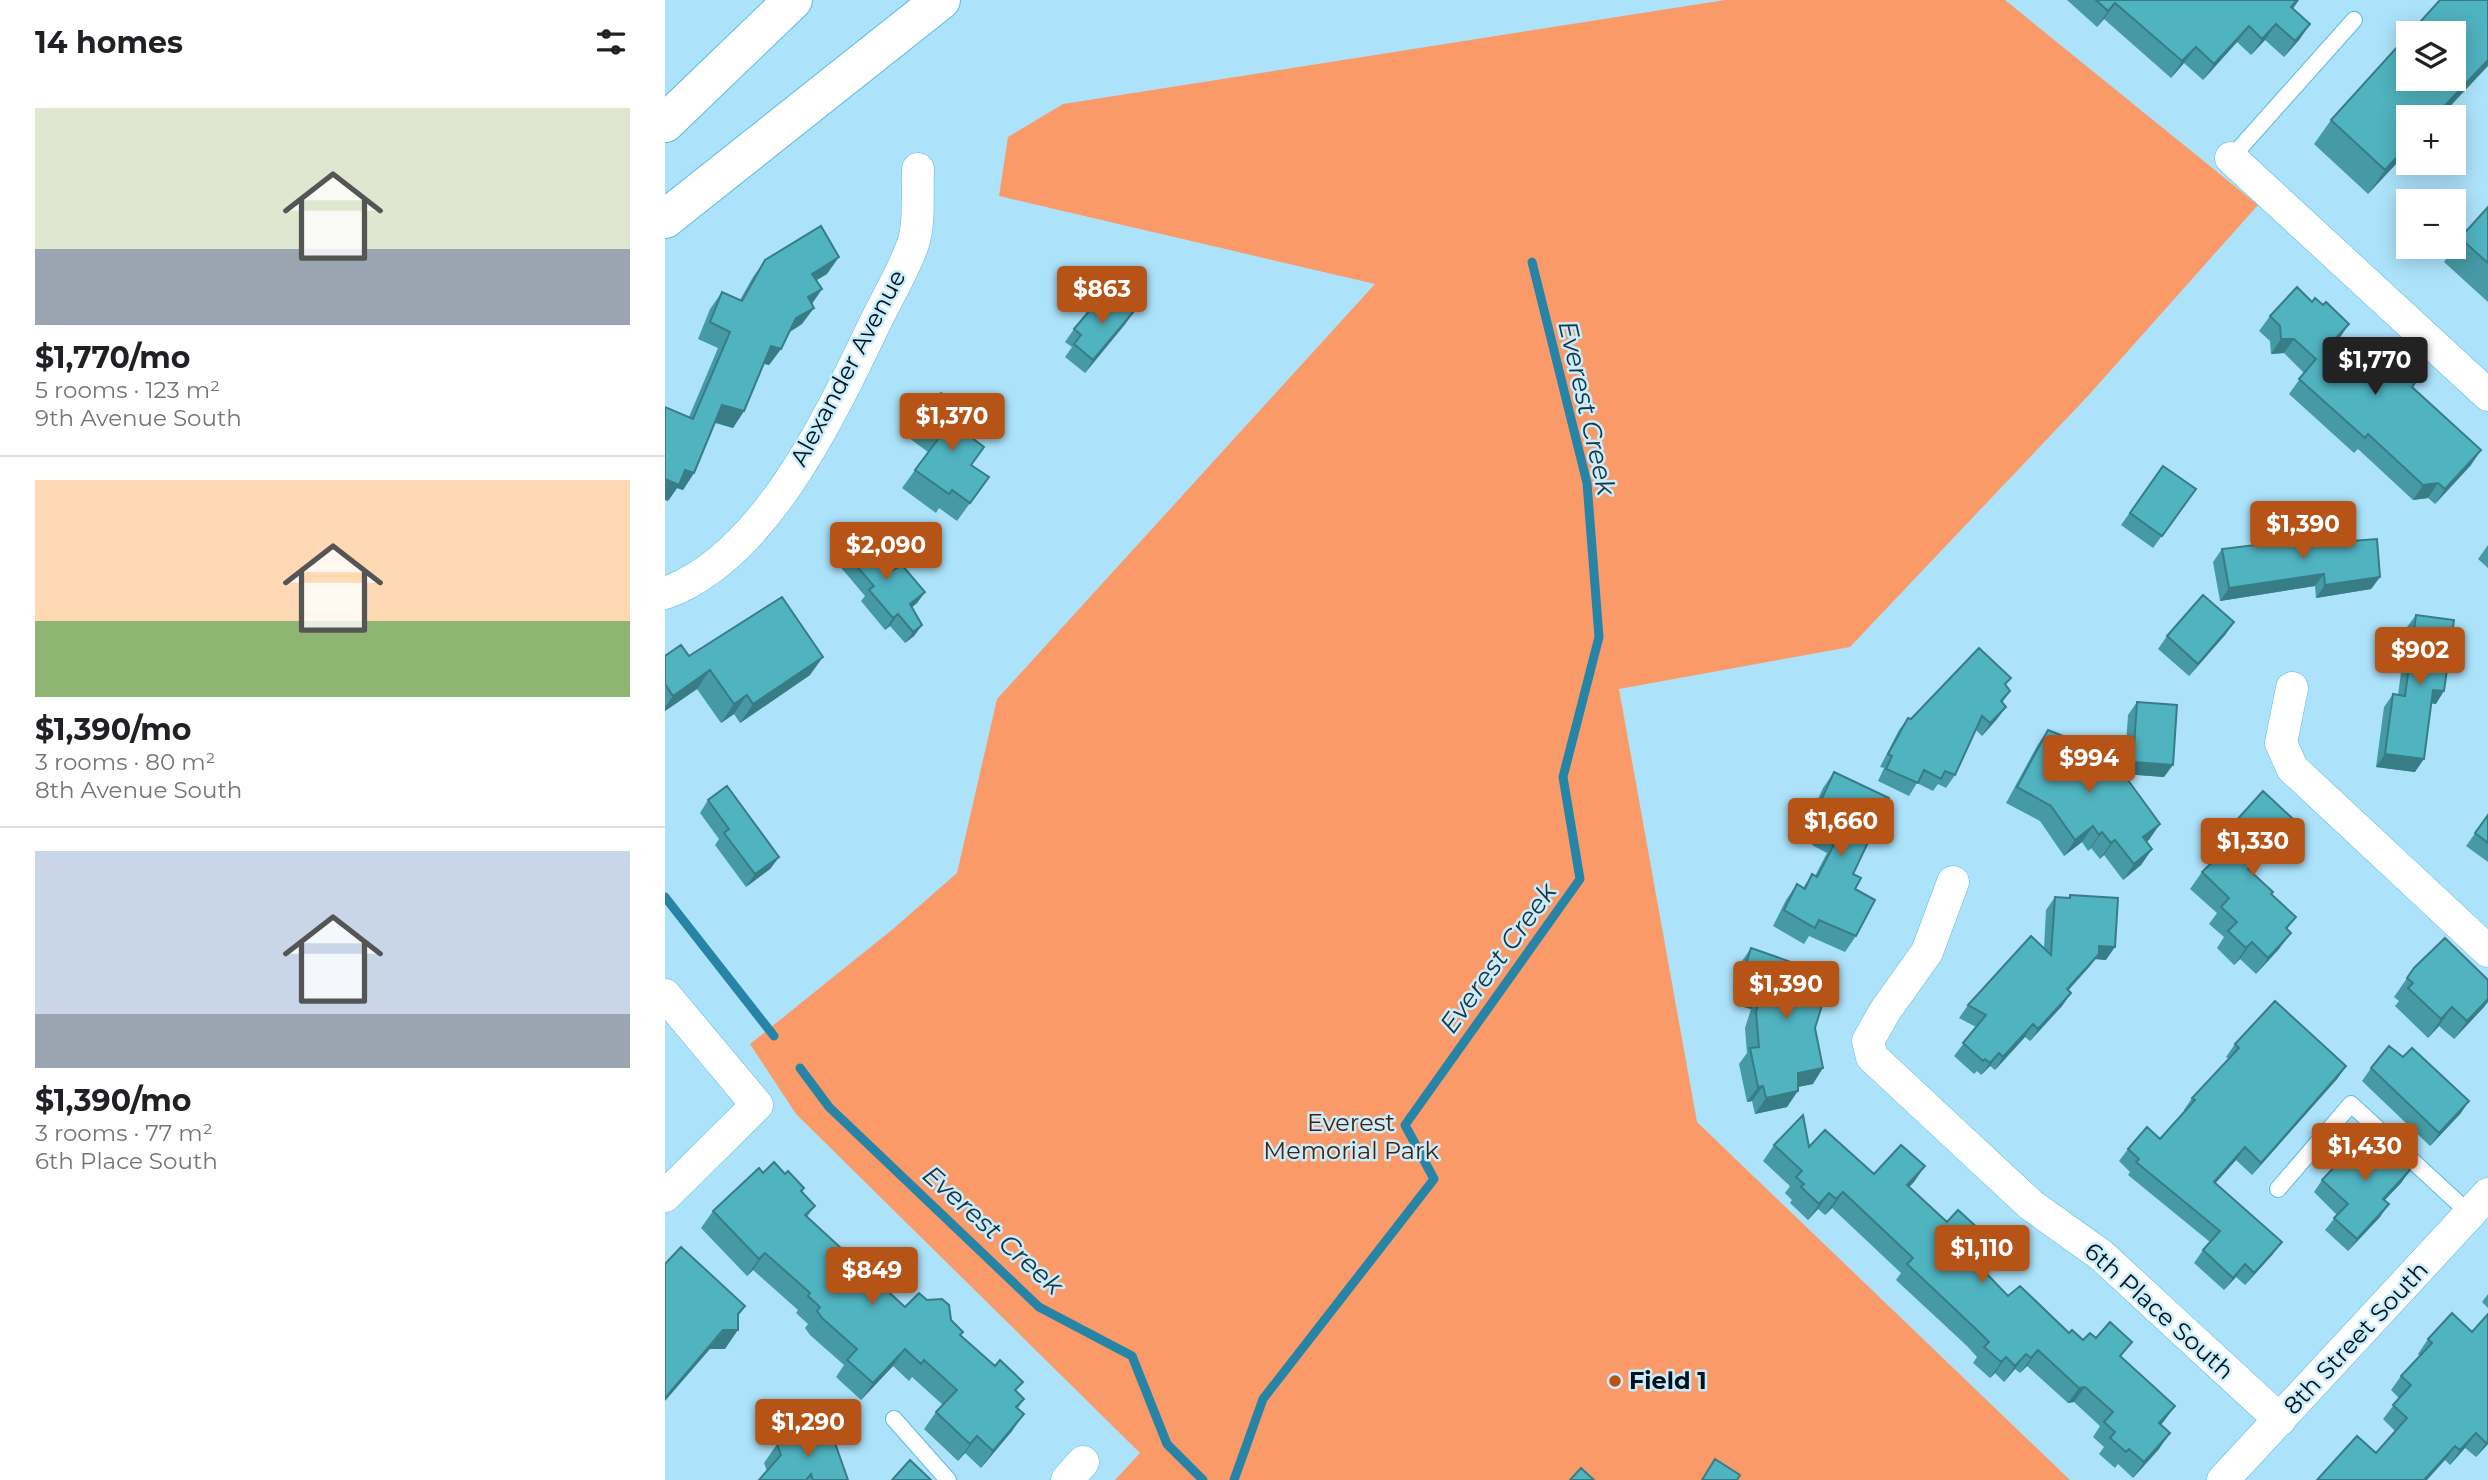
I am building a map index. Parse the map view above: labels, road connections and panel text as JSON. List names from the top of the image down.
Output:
{
  "streets": {
    "street": ["Alexander Avenue", "6th Place South", "8th Street South"]
  },
  "crossings": [
    ["6th Place South", "8th Street South"]
  ],
  "water": ["Everest Creek"],
  "parks": ["Everest Memorial Park"],
  "places": ["Field 1"],
  "page": {
    "heading": "14 homes",
    "map_buttons": ["+", "−"],
    "list": [
      {
        "name": "$1,770/mo",
        "note": "5 rooms · 123 m² · 9th Avenue South"
      },
      {
        "name": "$1,390/mo",
        "note": "3 rooms · 80 m² · 8th Avenue South"
      },
      {
        "name": "$1,390/mo",
        "note": "3 rooms · 77 m² · 6th Place South"
      }
    ],
    "price": [
      "$863",
      "$1,770",
      "$1,370",
      "$1,390",
      "$2,090",
      "$902",
      "$994",
      "$1,660",
      "$1,330",
      "$1,390",
      "$1,430",
      "$1,110",
      "$849",
      "$1,290"
    ]
  }
}
